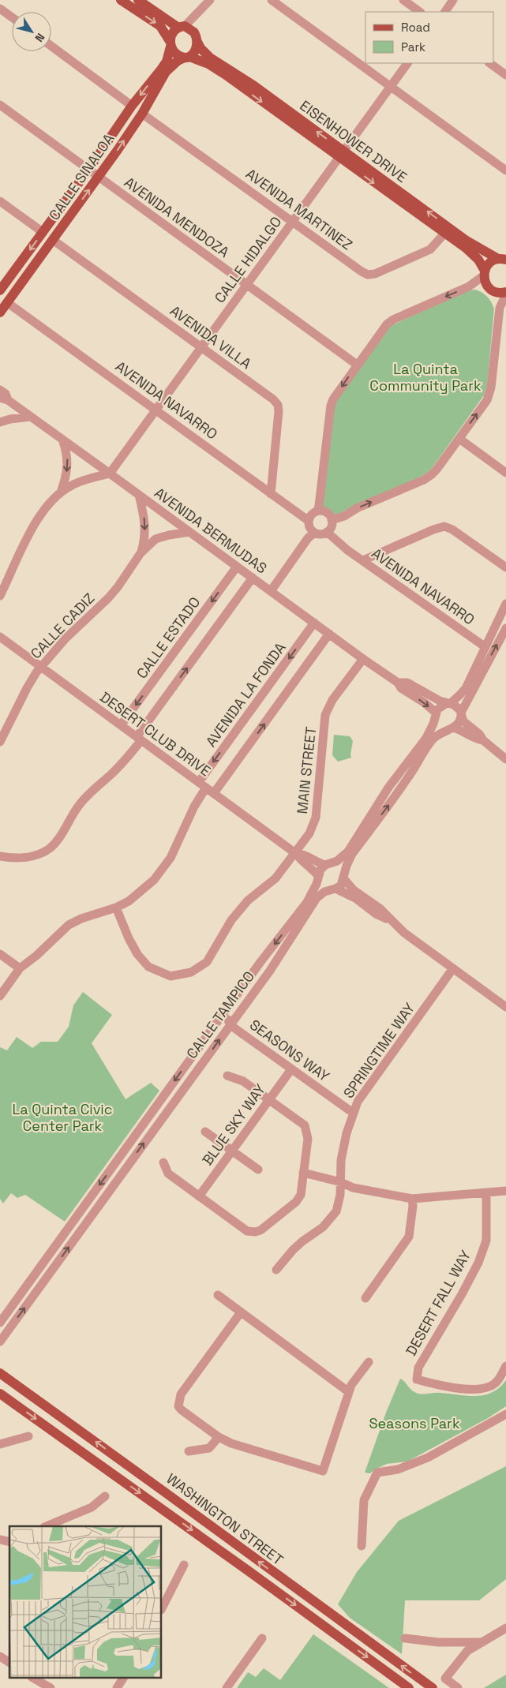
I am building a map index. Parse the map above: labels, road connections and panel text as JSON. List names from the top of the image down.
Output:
{
  "streets": {
    "main road": ["EISENHOWER DRIVE", "CALLE SINALOA", "WASHINGTON STREET"],
    "street": [
      "AVENIDA MARTINEZ",
      "AVENIDA MENDOZA",
      "CALLE HIDALGO",
      "AVENIDA VILLA",
      "AVENIDA NAVARRO",
      "AVENIDA BERMUDAS",
      "CALLE CADIZ",
      "CALLE ESTADO",
      "AVENIDA LA FONDA",
      "DESERT CLUB DRIVE",
      "MAIN STREET",
      "CALLE TAMPICO",
      "SEASONS WAY",
      "SPRINGTIME WAY",
      "BLUE SKY WAY",
      "DESERT FALL WAY"
    ]
  },
  "crossings": [
    ["EISENHOWER DRIVE", "CALLE SINALOA"],
    ["EISENHOWER DRIVE", "AVENIDA MARTINEZ"],
    ["EISENHOWER DRIVE", "CALLE HIDALGO"],
    ["CALLE SINALOA", "AVENIDA MARTINEZ"],
    ["CALLE SINALOA", "AVENIDA MENDOZA"],
    ["CALLE SINALOA", "AVENIDA VILLA"],
    ["CALLE SINALOA", "AVENIDA NAVARRO"],
    ["AVENIDA MARTINEZ", "CALLE HIDALGO"],
    ["AVENIDA MENDOZA", "CALLE HIDALGO"],
    ["CALLE HIDALGO", "AVENIDA VILLA"],
    ["CALLE HIDALGO", "AVENIDA NAVARRO"],
    ["CALLE HIDALGO", "AVENIDA BERMUDAS"],
    ["AVENIDA VILLA", "AVENIDA NAVARRO"],
    ["AVENIDA NAVARRO", "CALLE TAMPICO"],
    ["AVENIDA BERMUDAS", "CALLE CADIZ"],
    ["AVENIDA BERMUDAS", "CALLE ESTADO"],
    ["AVENIDA BERMUDAS", "AVENIDA LA FONDA"],
    ["AVENIDA BERMUDAS", "MAIN STREET"],
    ["AVENIDA BERMUDAS", "CALLE TAMPICO"],
    ["CALLE CADIZ", "DESERT CLUB DRIVE"],
    ["CALLE ESTADO", "DESERT CLUB DRIVE"],
    ["AVENIDA LA FONDA", "DESERT CLUB DRIVE"],
    ["DESERT CLUB DRIVE", "MAIN STREET"],
    ["DESERT CLUB DRIVE", "CALLE TAMPICO"],
    ["DESERT CLUB DRIVE", "SPRINGTIME WAY"],
    ["CALLE TAMPICO", "SEASONS WAY"],
    ["SEASONS WAY", "SPRINGTIME WAY"],
    ["SEASONS WAY", "BLUE SKY WAY"]
  ],
  "parks": ["La Quinta Community Park", "La Quinta Civic Center Park", "Seasons Park"],
  "legend": ["Road", "Park"],
  "north": "bottom right"
}
